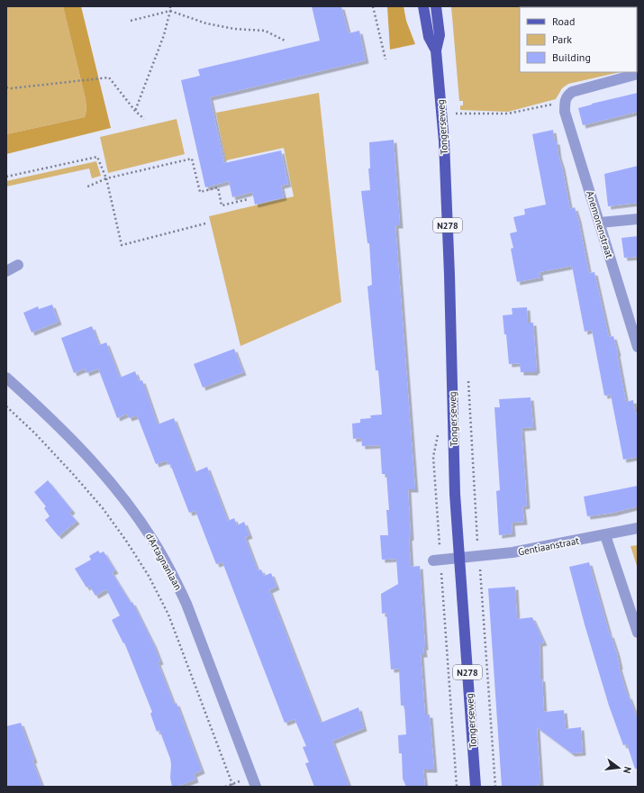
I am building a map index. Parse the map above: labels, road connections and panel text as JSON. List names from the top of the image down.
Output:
{
  "streets": {
    "main road": ["Tongerseweg", "N278"],
    "street": ["Anemonenstraat", "Gentiaanstraat", "d'Artagnanlaan"]
  },
  "crossings": [
    ["Tongerseweg", "Gentiaanstraat"]
  ],
  "legend": ["Road", "Park", "Building"],
  "north": "right"
}
